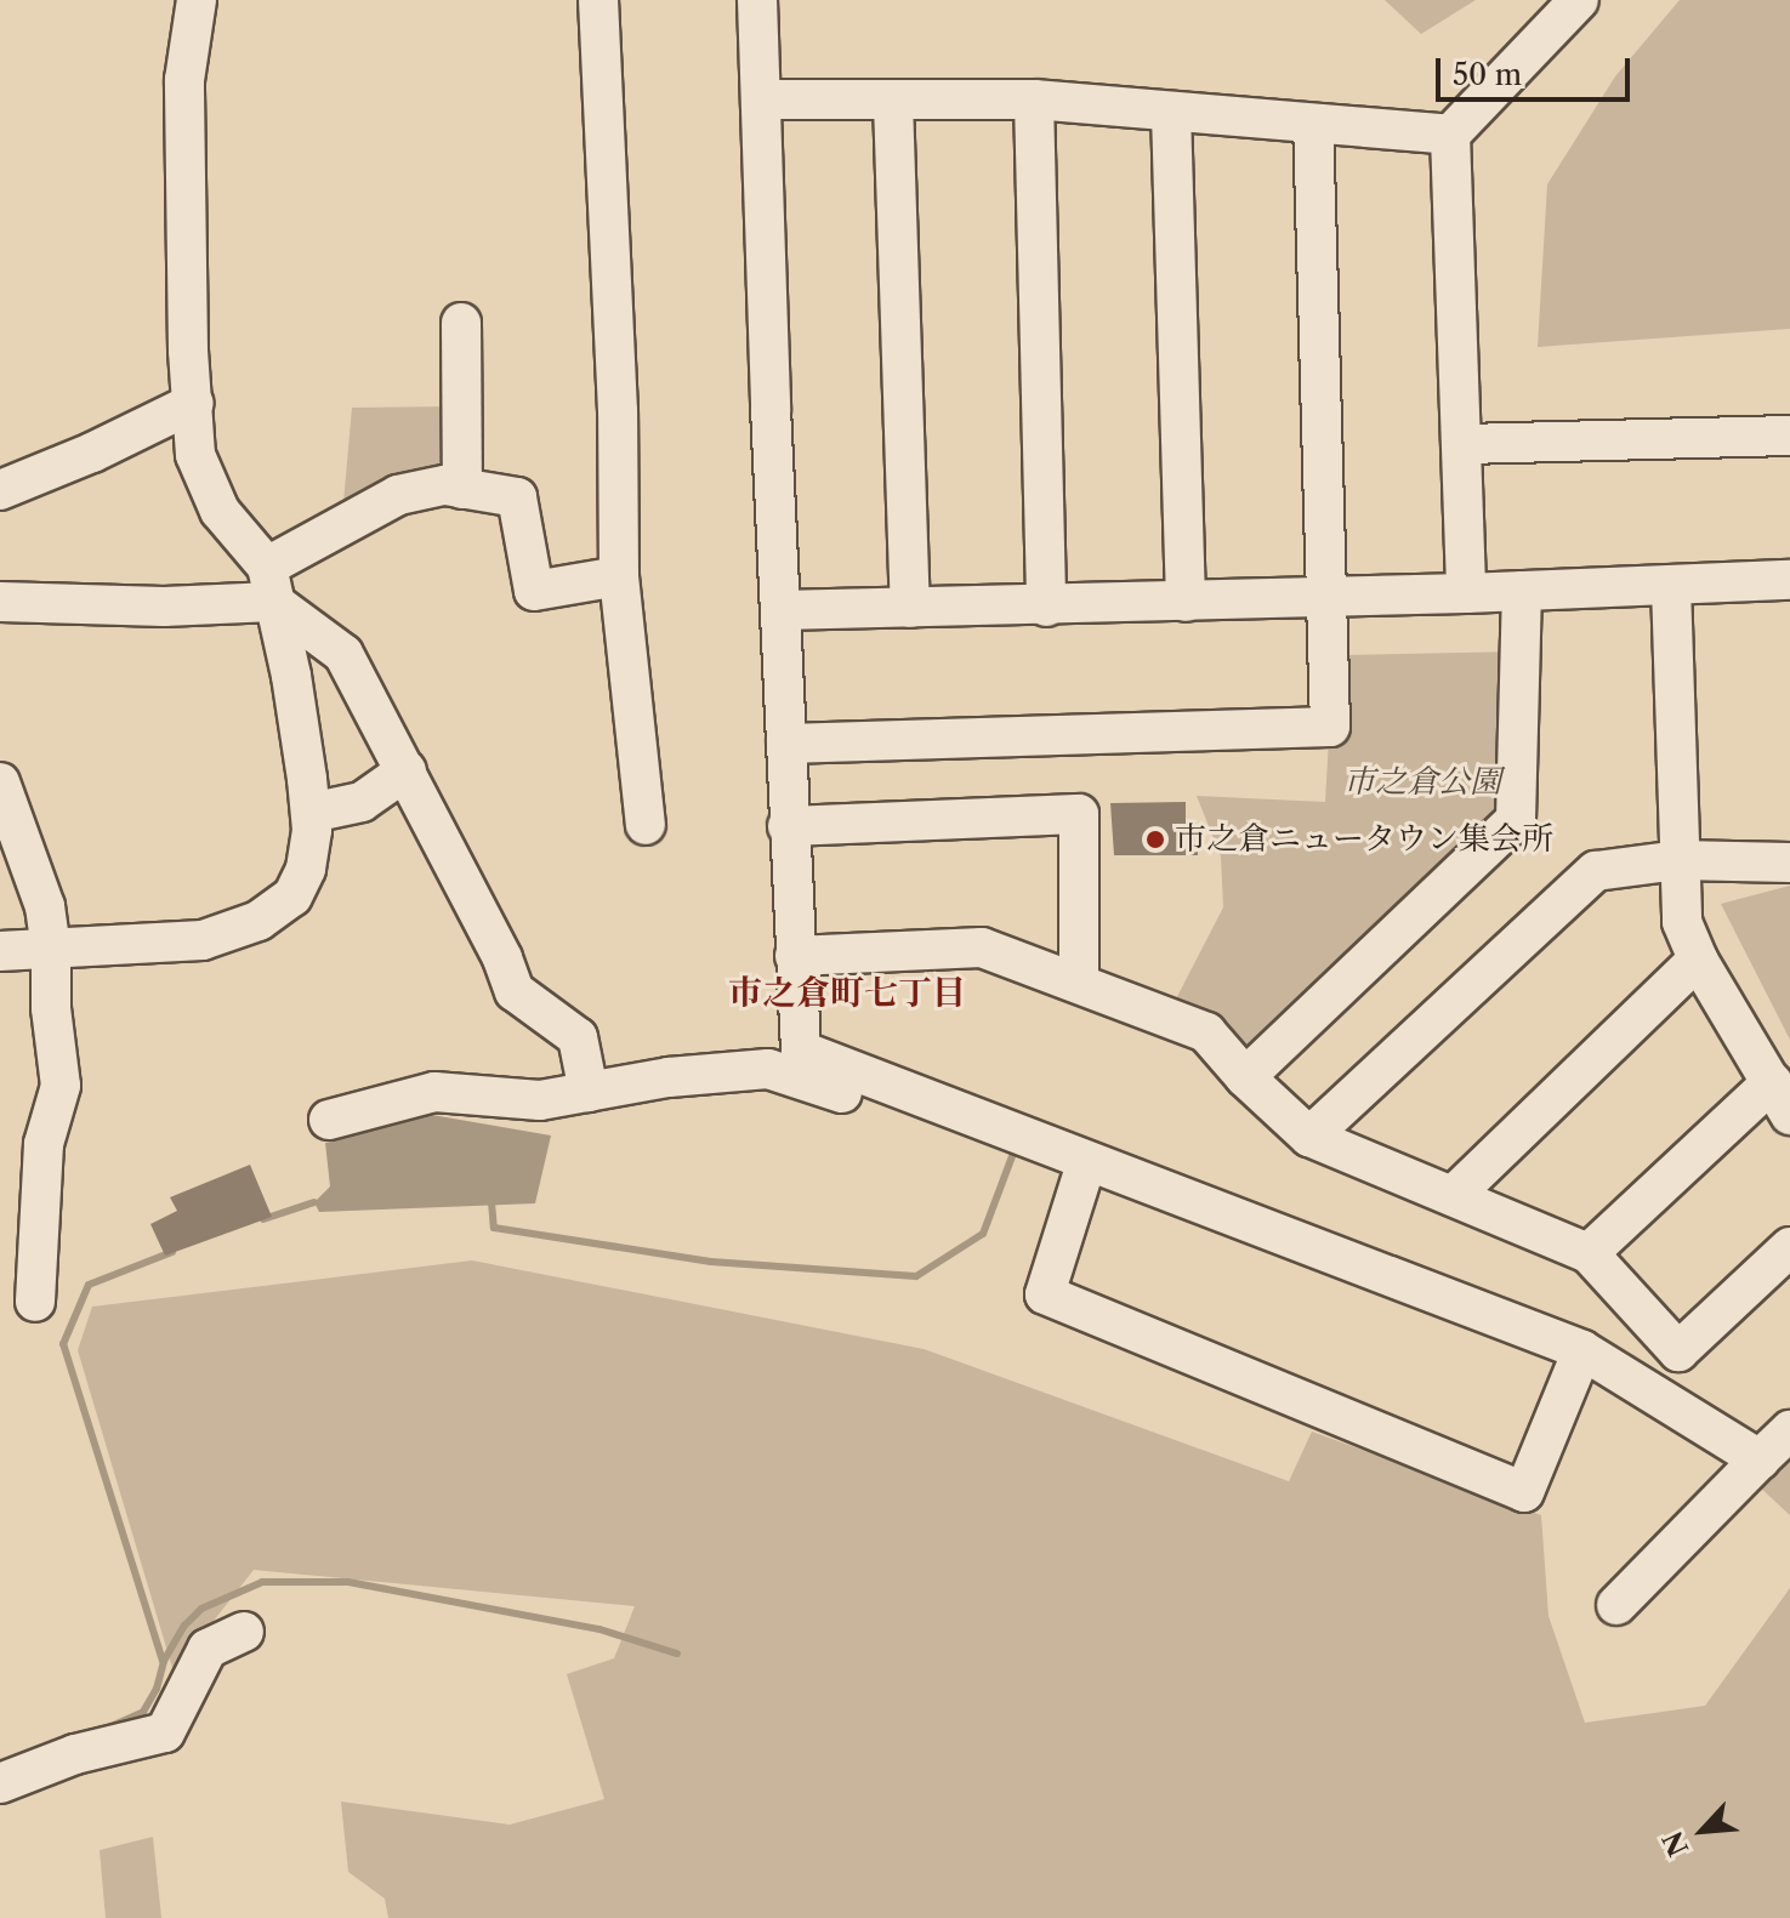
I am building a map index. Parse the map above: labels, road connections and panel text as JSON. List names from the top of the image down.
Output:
{
  "districts": ["市之倉町七丁目"],
  "parks": ["市之倉公園"],
  "places": ["市之倉ニュータウン集会所"],
  "scale_bar": "50 m",
  "north": "bottom left"
}
